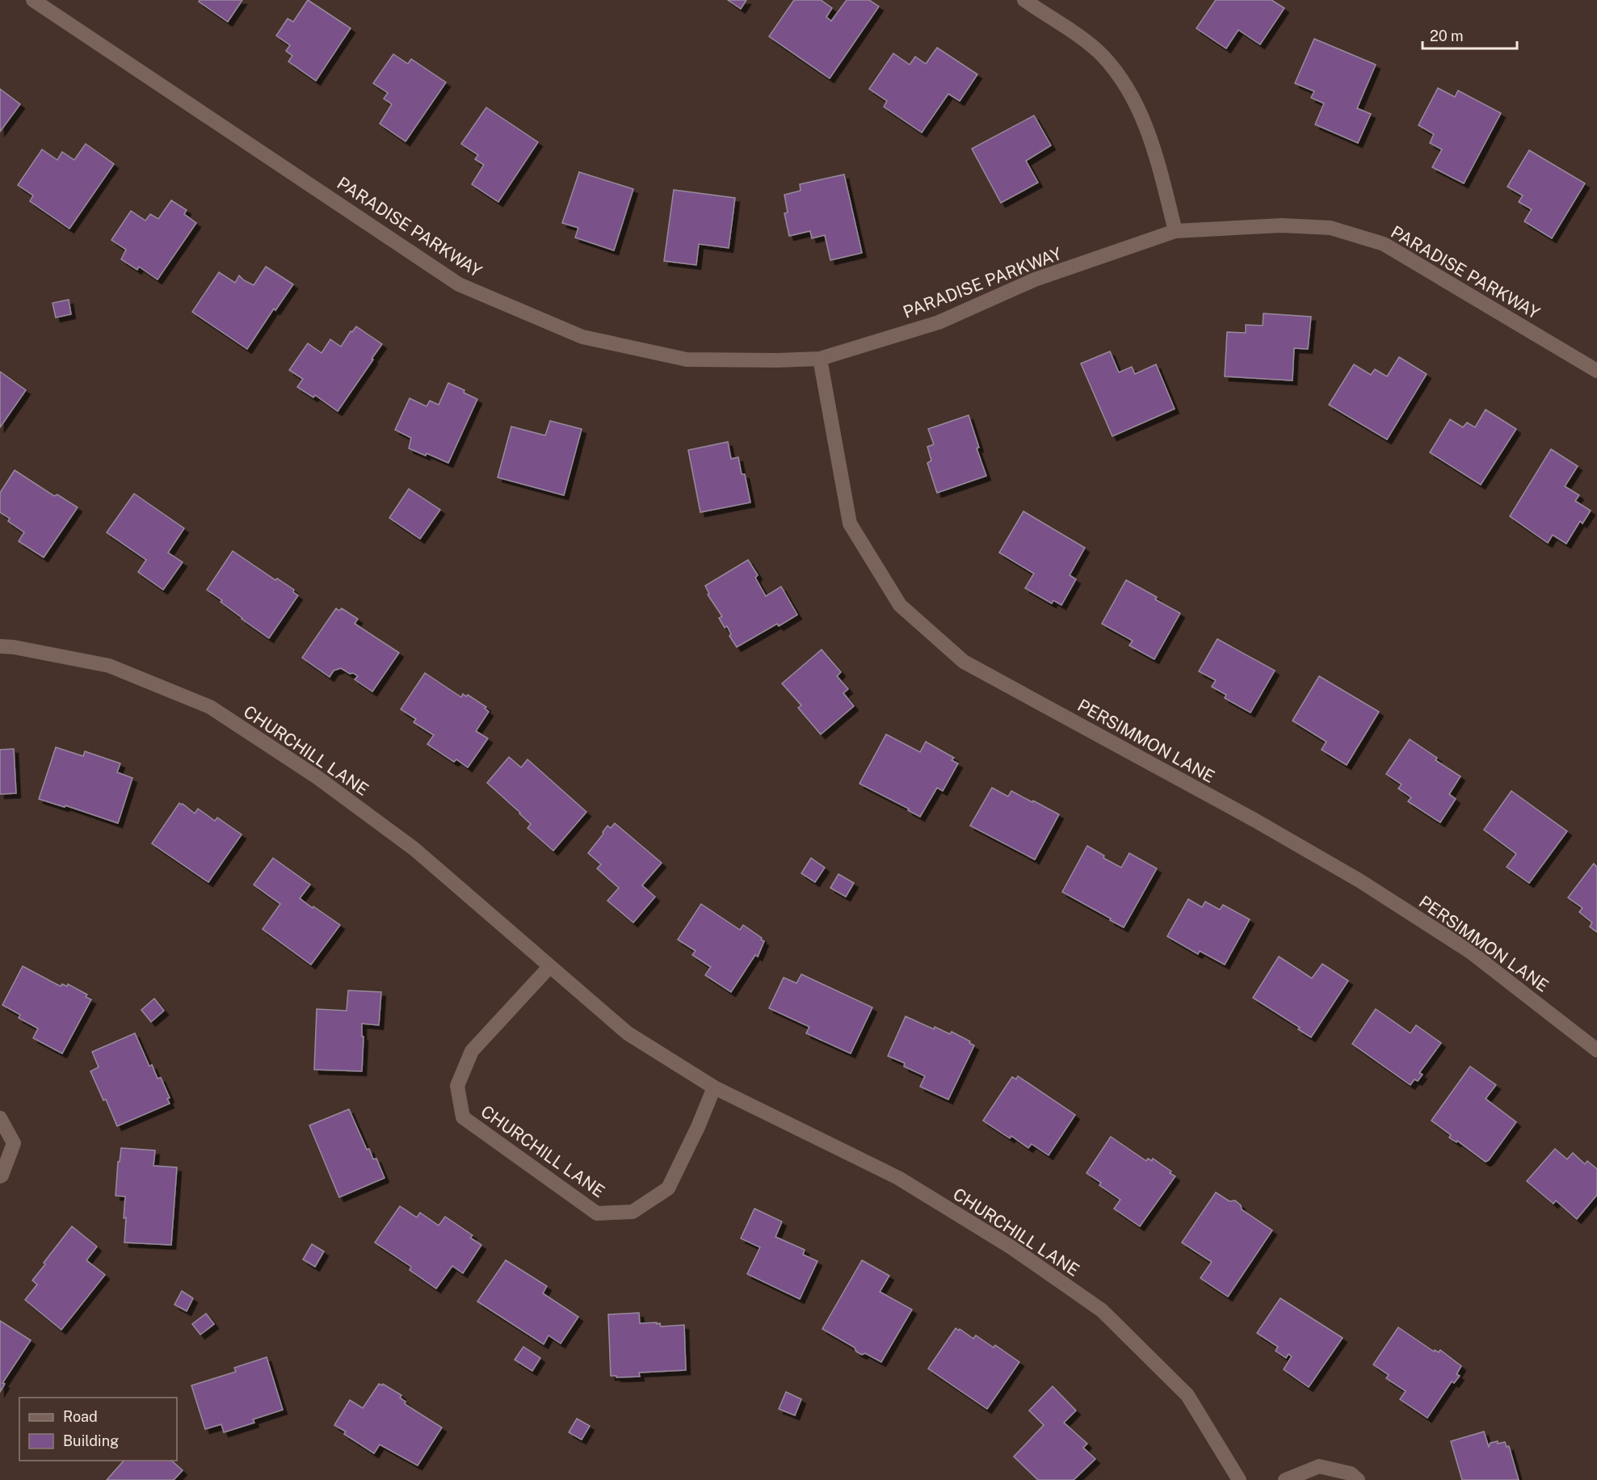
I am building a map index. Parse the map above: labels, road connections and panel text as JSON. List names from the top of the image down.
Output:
{
  "streets": {
    "street": ["PARADISE PARKWAY", "PERSIMMON LANE", "CHURCHILL LANE"]
  },
  "crossings": [
    ["PARADISE PARKWAY", "PERSIMMON LANE"]
  ],
  "legend": ["Road", "Building"],
  "scale_bar": "20 m"
}
